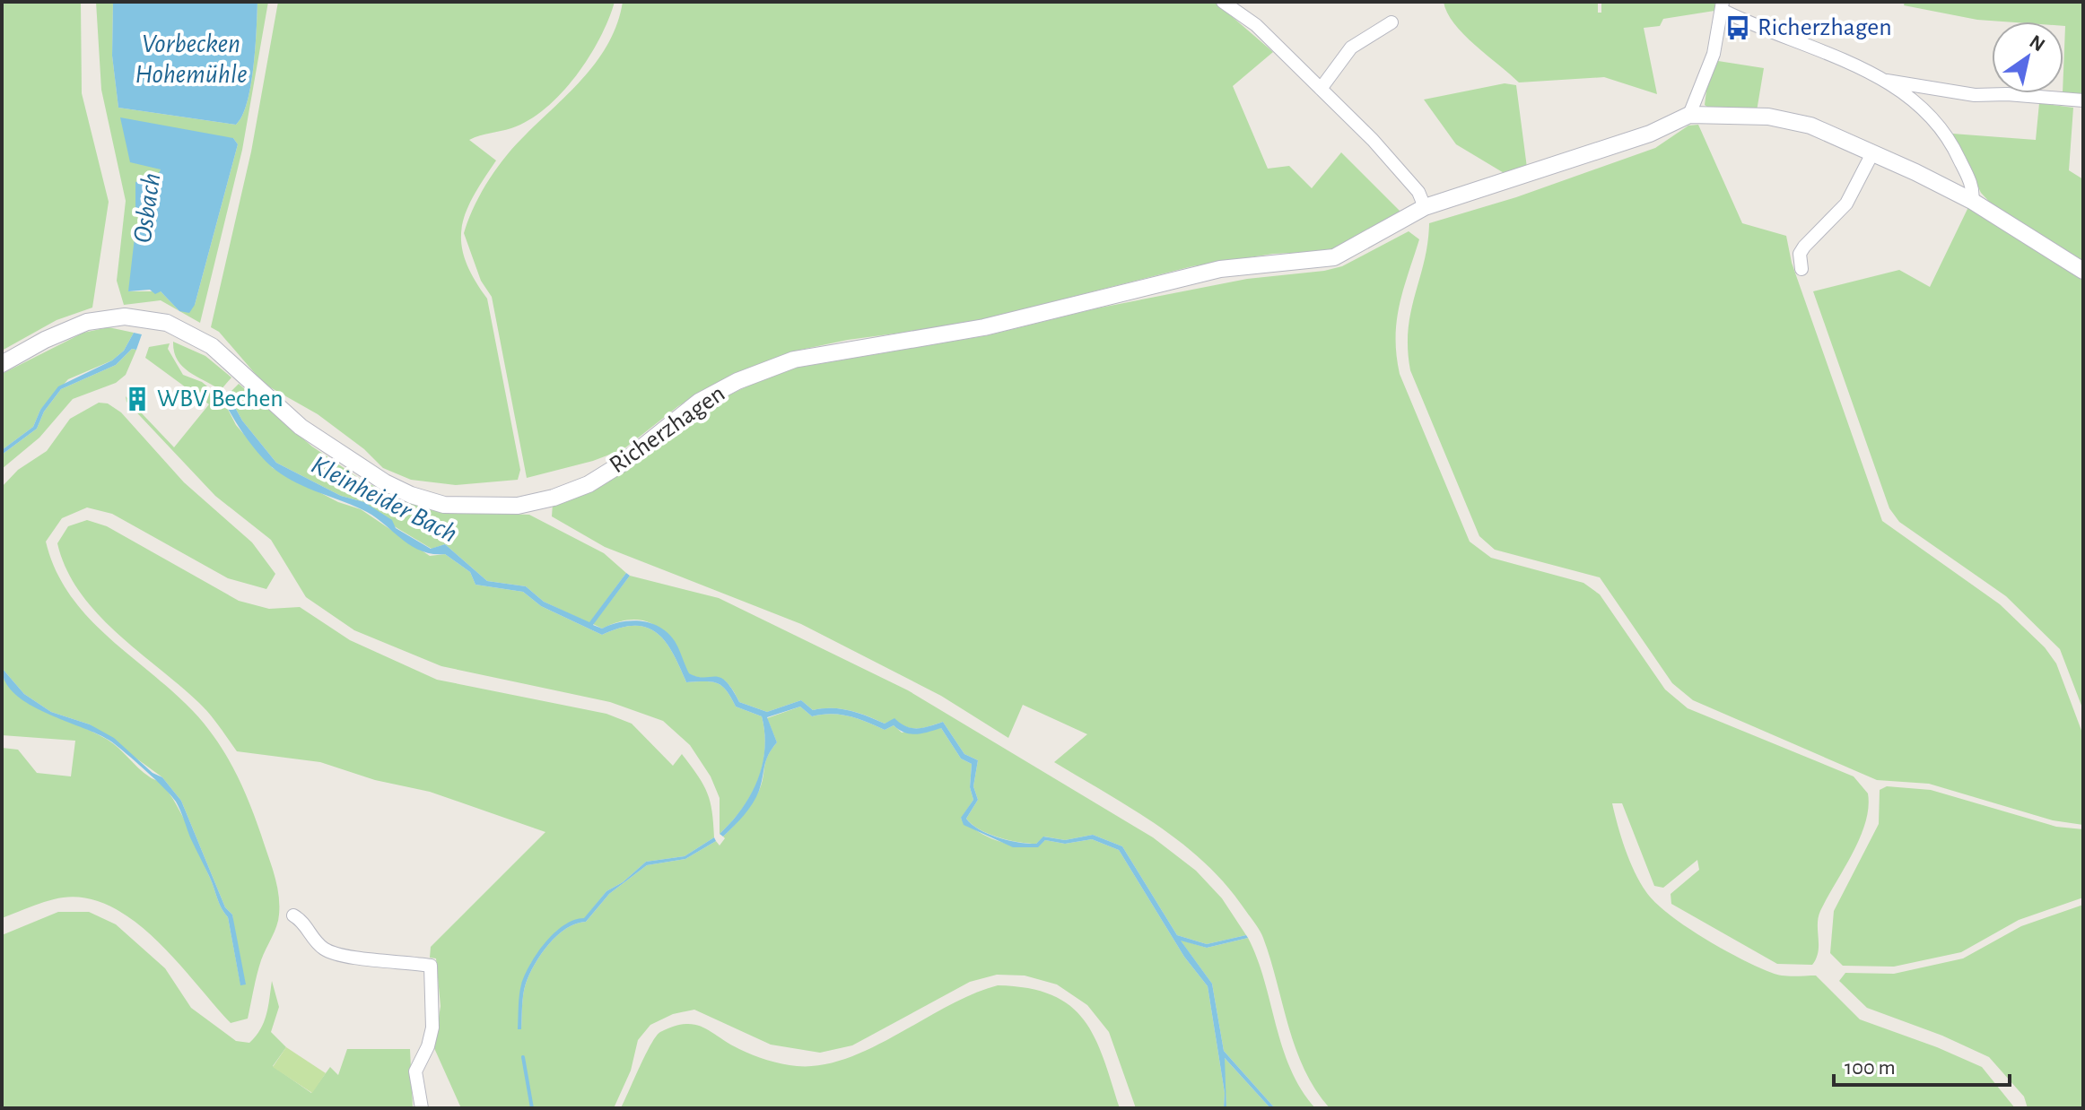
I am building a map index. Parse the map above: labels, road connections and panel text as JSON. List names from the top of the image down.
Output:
{
  "streets": {
    "street": ["Richerzhagen"]
  },
  "water": ["Vorbecken Hohemühle", "Osbach", "Kleinheider Bach"],
  "places": {
    "bus stop": ["Richerzhagen"],
    "building": ["WBV Bechen"]
  },
  "scale_bar": "100 m",
  "north": "top right"
}
